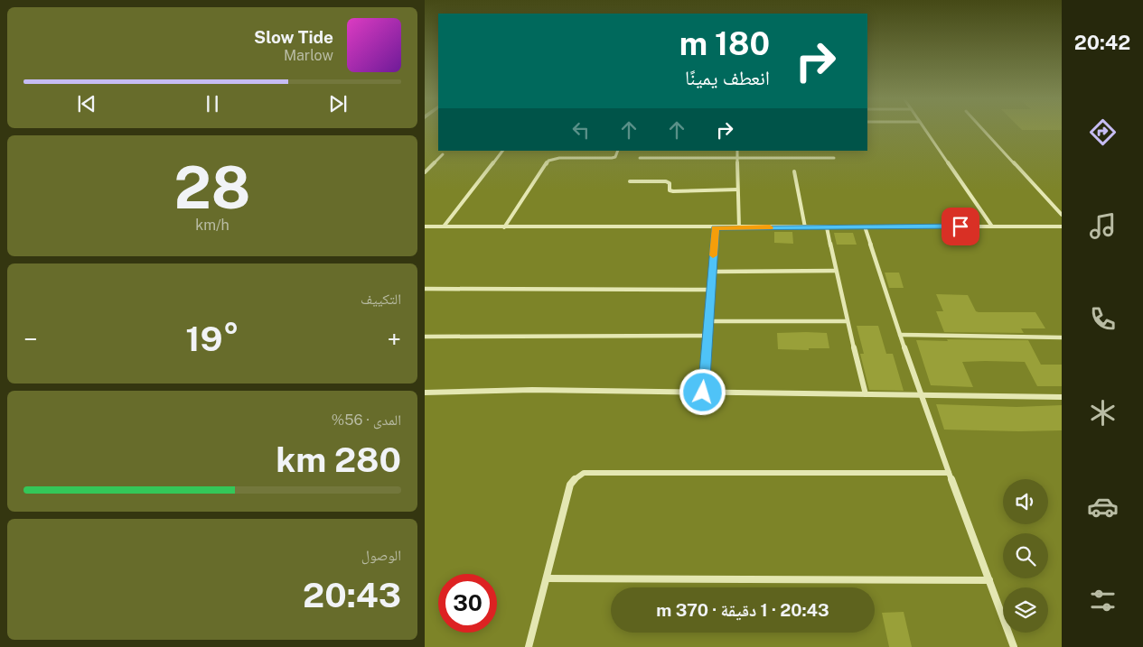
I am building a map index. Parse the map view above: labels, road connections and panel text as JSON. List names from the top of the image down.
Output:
{
  "page": {
    "tabs": "20:42",
    "turn": ["180 m", "انعطف يمينًا"],
    "song": ["Slow Tide", "Marlow"],
    "tile": [
      ["28", "km/h"],
      "التكييف",
      ["المدى · 56%", "280 km"],
      ["الوصول", "20:43"]
    ],
    "heat": ["−", "19°", "+"],
    "limit": "30",
    "trip": "20:43 · 1 دقيقة · 370 m"
  }
}
